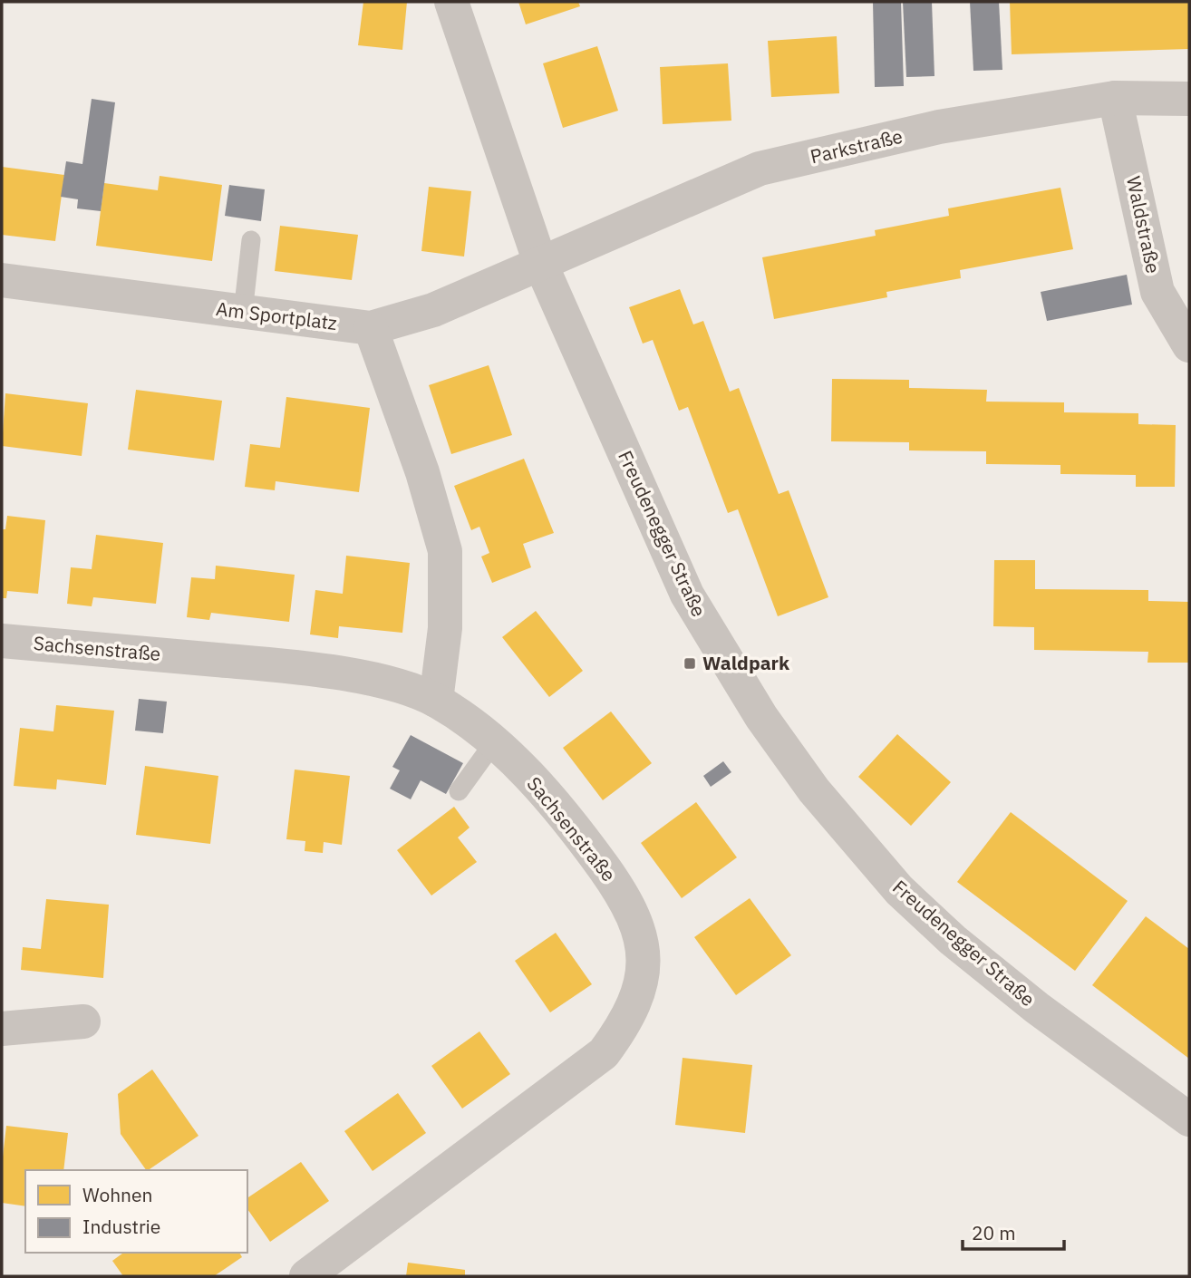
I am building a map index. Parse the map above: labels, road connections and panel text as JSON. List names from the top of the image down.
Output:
{
  "streets": {
    "street": [
      "Parkstraße",
      "Waldstraße",
      "Am Sportplatz",
      "Freudenegger Straße",
      "Sachsenstraße"
    ]
  },
  "crossings": [
    ["Parkstraße", "Waldstraße"],
    ["Parkstraße", "Am Sportplatz"],
    ["Parkstraße", "Freudenegger Straße"],
    ["Am Sportplatz", "Freudenegger Straße"]
  ],
  "places": {
    "transit": ["Waldpark"]
  },
  "legend": ["Wohnen", "Industrie"],
  "scale_bar": "20 m"
}
